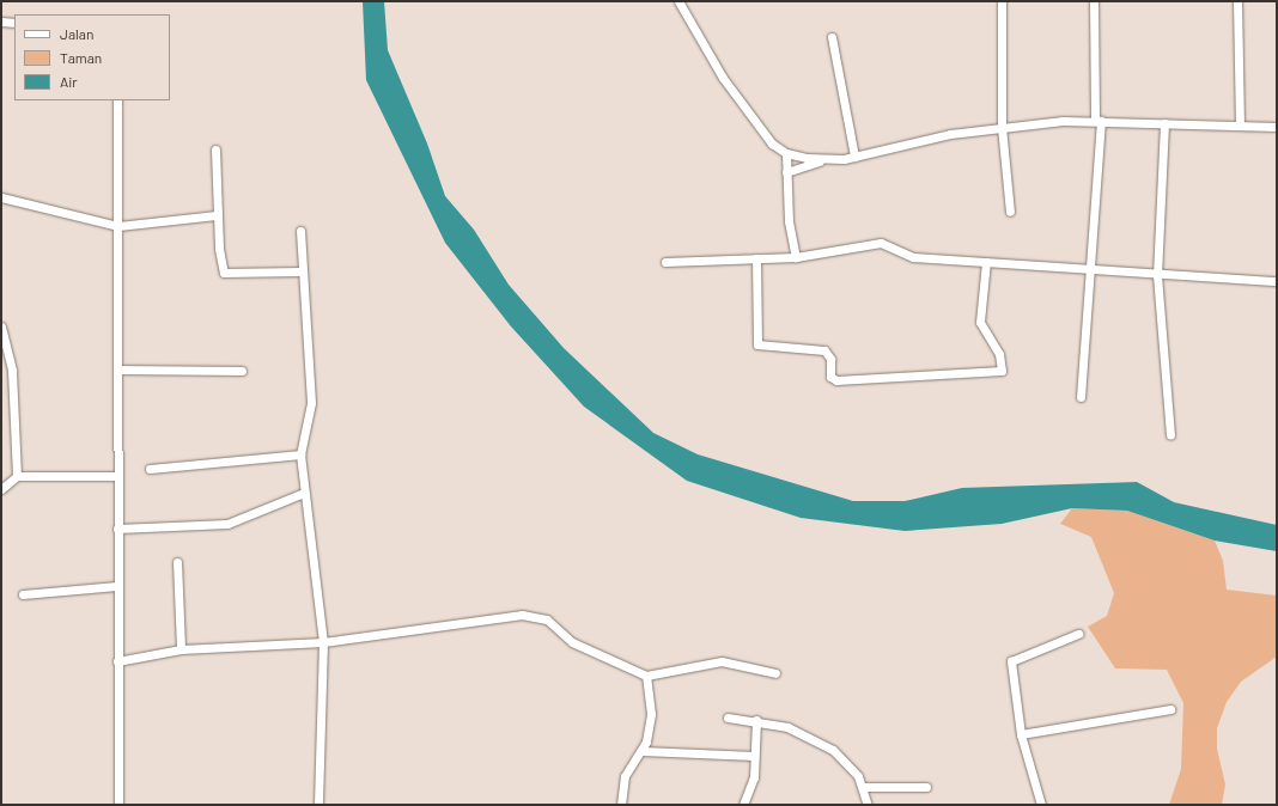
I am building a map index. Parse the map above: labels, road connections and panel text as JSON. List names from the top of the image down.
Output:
{
  "legend": ["Jalan", "Taman", "Air"]
}
